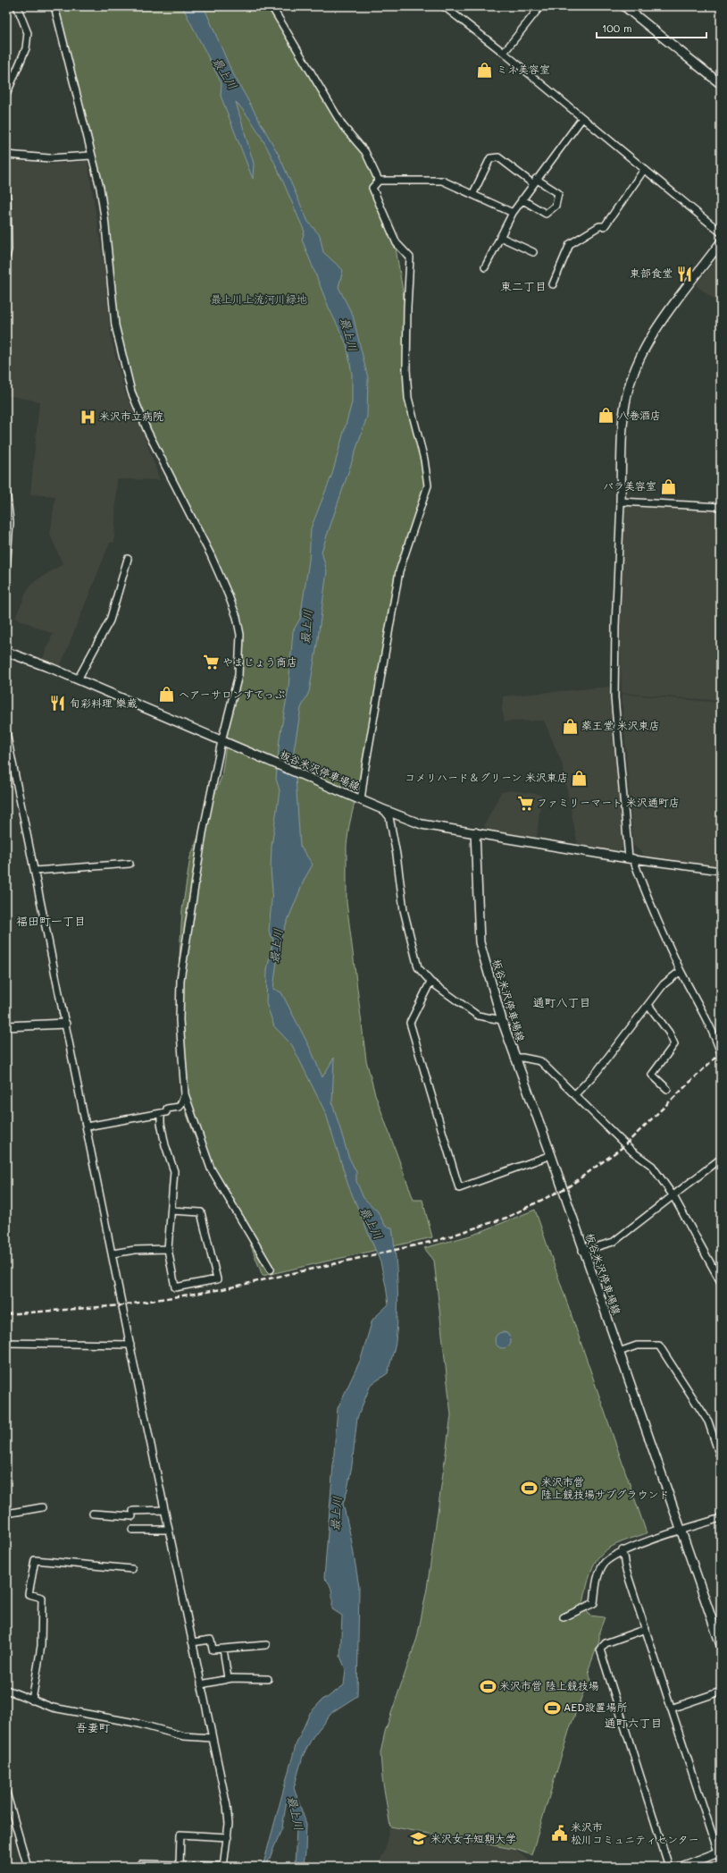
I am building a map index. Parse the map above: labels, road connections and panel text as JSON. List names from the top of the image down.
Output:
{
  "streets": {
    "main road": ["板谷米沢停車場線"]
  },
  "districts": [
    "東二丁目",
    "福田町一丁目",
    "通町八丁目",
    "通町六丁目",
    "吾妻町"
  ],
  "water": ["最上川"],
  "parks": ["最上川上流河川緑地"],
  "places": {
    "shop": [
      "ミネ美容室",
      "八巻酒店",
      "バラ美容室",
      "ヘアーサロンすてっぷ",
      "薬王堂 米沢東店",
      "コメリハード＆グリーン 米沢東店"
    ],
    "restaurant": ["東部食堂", "旬彩料理 樂蔵"],
    "hospital": ["米沢市立病院"],
    "supermarket": ["やまじょう商店", "ファミリーマート 米沢通町店"],
    "sports": ["米沢市営 陸上競技場サブグラウンド", "米沢市営 陸上競技場", "AED設置場所"],
    "public building": ["米沢市 松川コミュニティセンター"],
    "school or university": ["米沢女子短期大学"]
  },
  "scale_bar": "100 m"
}
